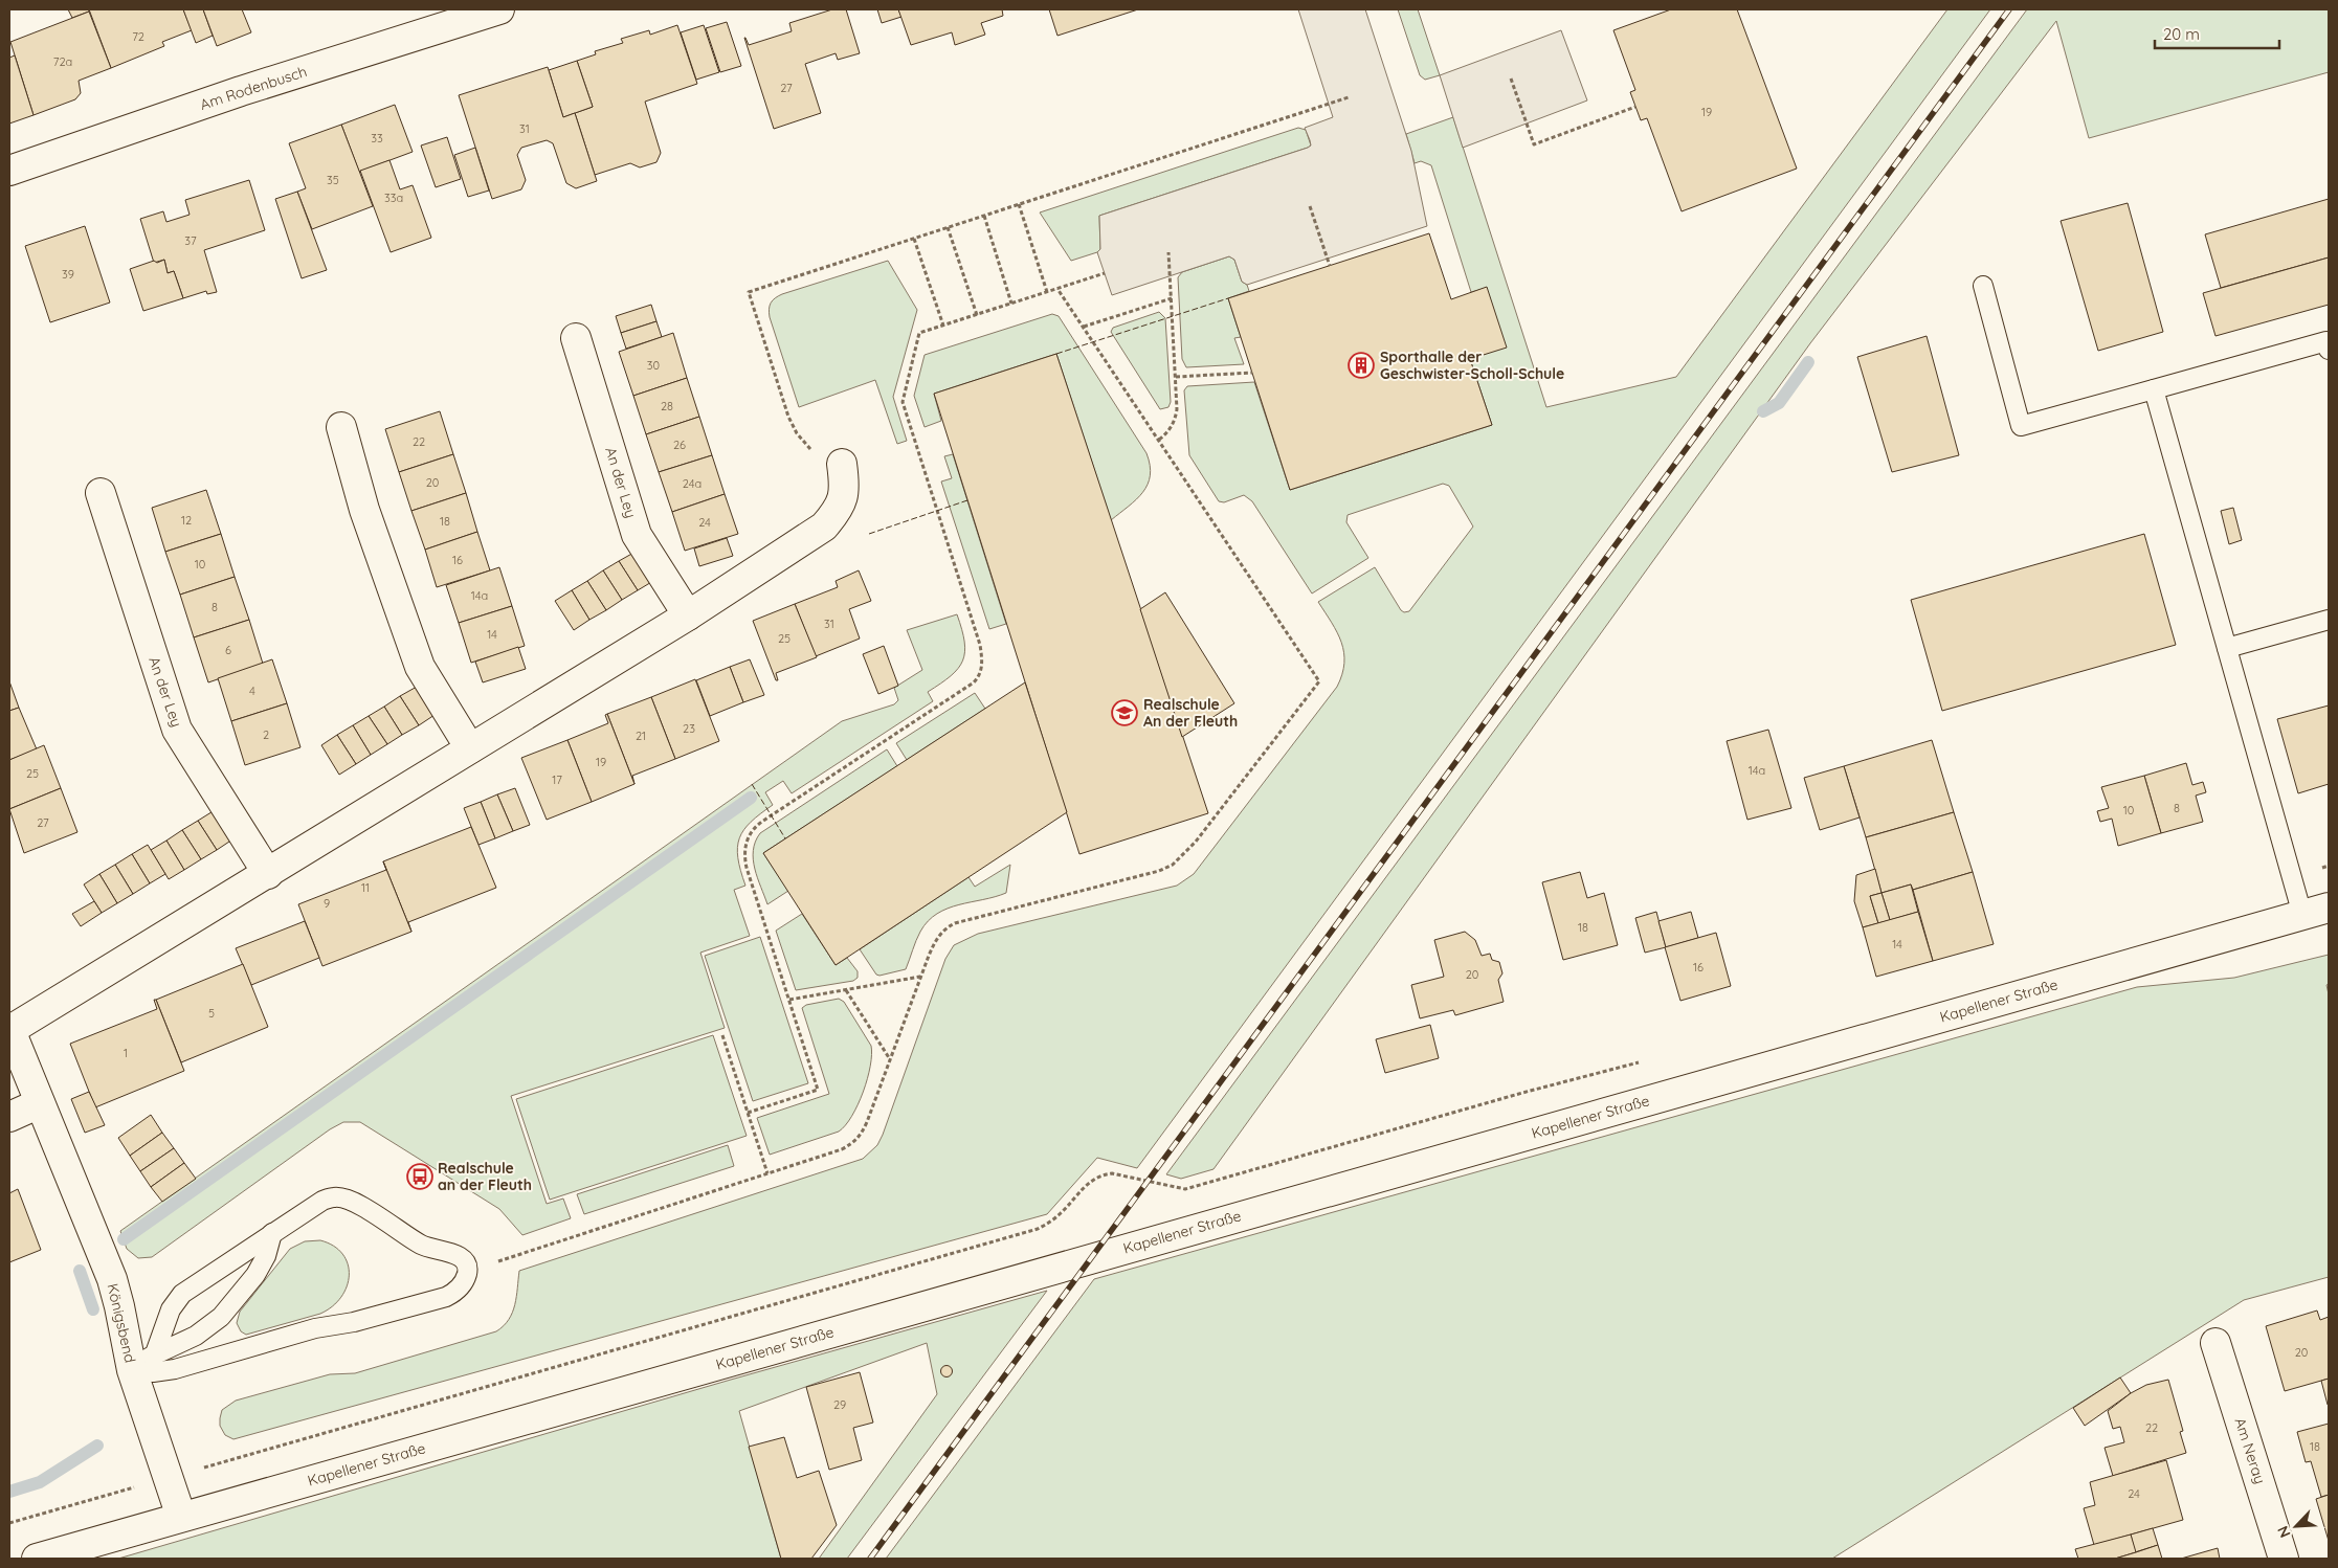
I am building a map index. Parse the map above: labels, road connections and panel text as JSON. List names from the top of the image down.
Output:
{
  "streets": {
    "street": [
      "Am Rodenbusch",
      "An der Ley",
      "Kapellener Straße",
      "Königsbend",
      "Am Neray"
    ]
  },
  "crossings": [
    ["Kapellener Straße", "Königsbend"]
  ],
  "places": {
    "building": ["Sporthalle der Geschwister-Scholl-Schule"],
    "school or university": ["Realschule An der Fleuth"],
    "bus stop": ["Realschule an der Fleuth"]
  },
  "house_numbers": [
    "72",
    "72a",
    "27",
    "19",
    "31",
    "33",
    "35",
    "33a",
    "37",
    "39",
    "30",
    "28",
    "22",
    "26",
    "20",
    "24a",
    "12",
    "18",
    "24",
    "16",
    "10",
    "14a",
    "8",
    "31",
    "14",
    "25",
    "6",
    "4",
    "23",
    "2",
    "21",
    "19",
    "14a",
    "25",
    "17",
    "8",
    "10",
    "27",
    "11",
    "9",
    "18",
    "14",
    "16",
    "20",
    "5",
    "1",
    "20",
    "29",
    "22",
    "18",
    "24"
  ],
  "scale_bar": "20 m",
  "north": "bottom left"
}
